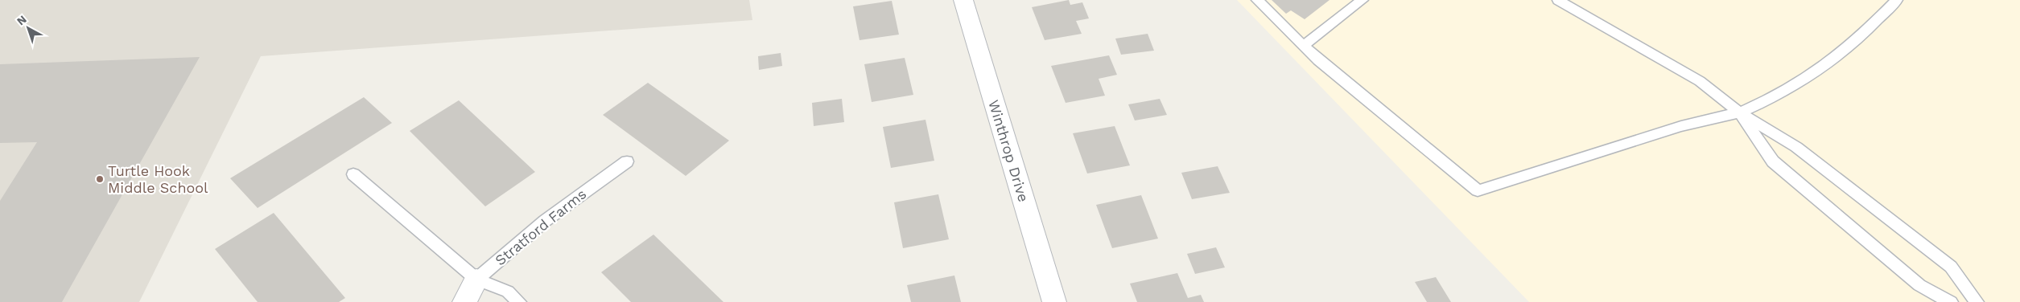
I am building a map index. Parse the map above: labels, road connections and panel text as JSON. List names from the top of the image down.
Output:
{
  "streets": {
    "street": ["Winthrop Drive", "Stratford Farms"]
  },
  "places": ["Turtle Hook Middle School"],
  "north": "top left"
}
